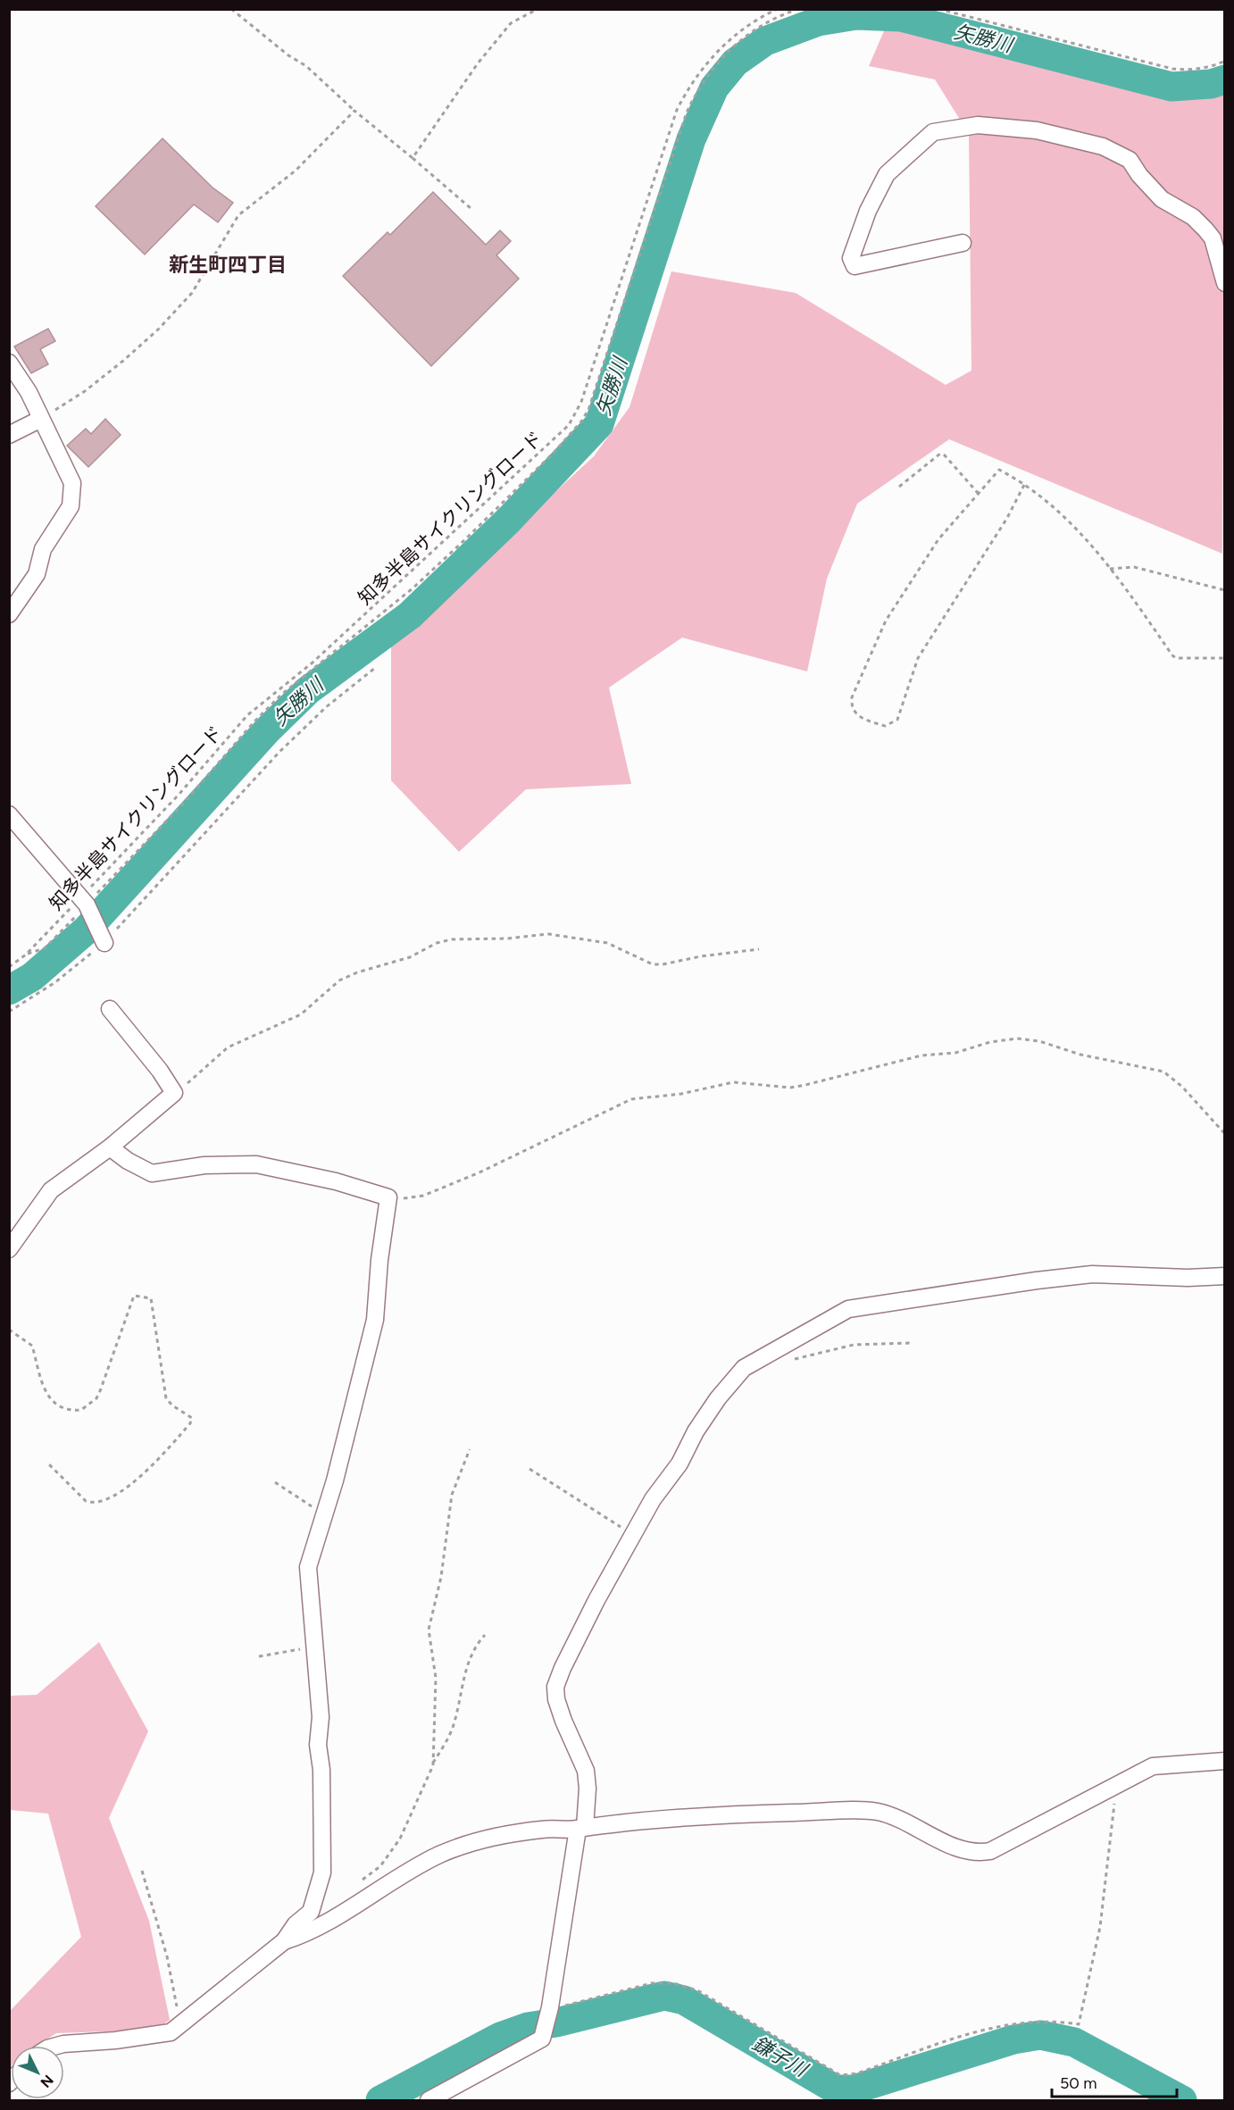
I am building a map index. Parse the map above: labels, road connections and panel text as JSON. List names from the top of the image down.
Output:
{
  "streets": {
    "path": ["知多半島サイクリングロード"]
  },
  "districts": ["新生町四丁目"],
  "water": ["矢勝川", "鎌子川"],
  "scale_bar": "50 m",
  "north": "bottom right"
}
